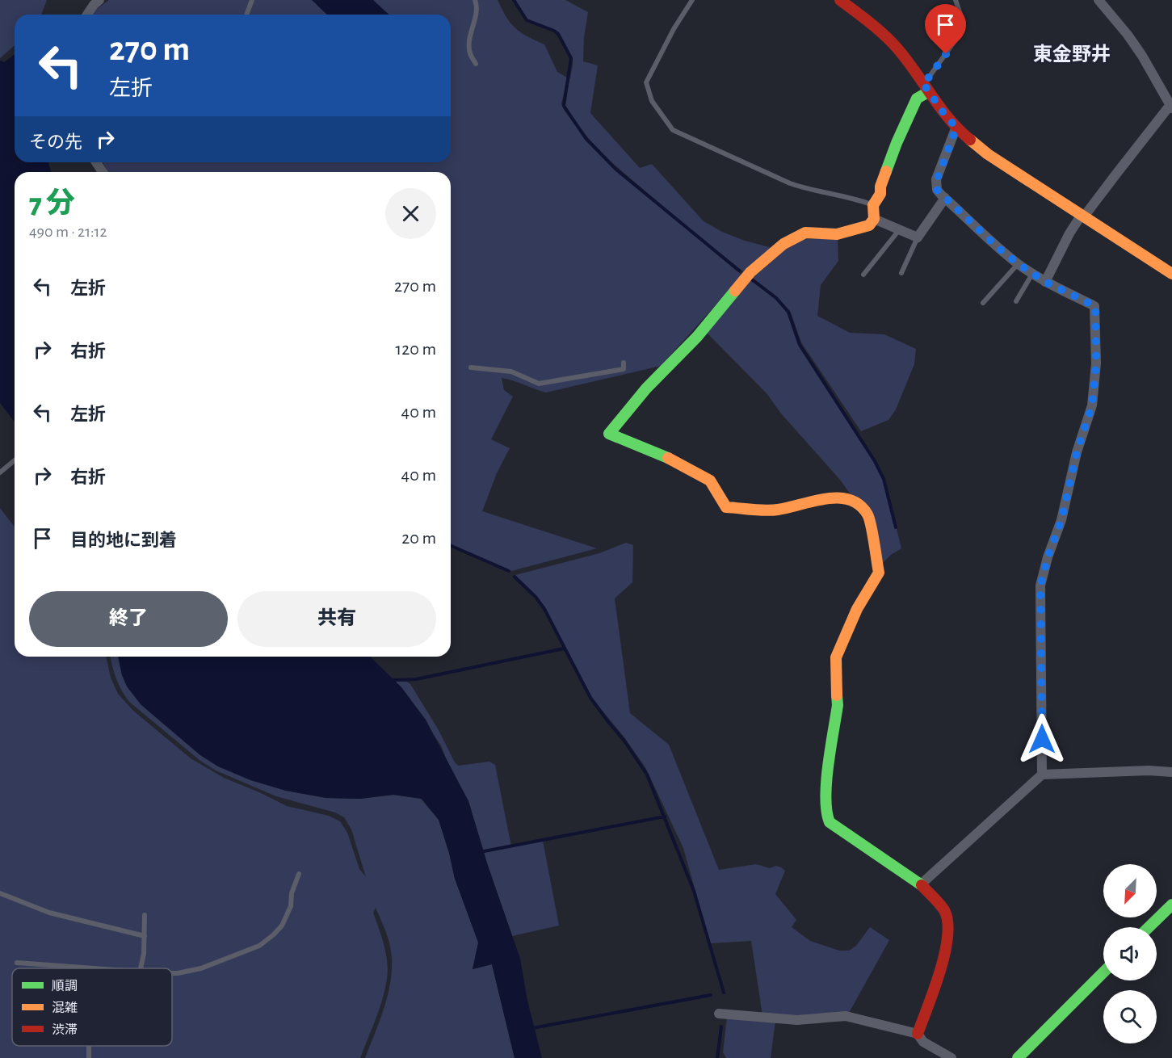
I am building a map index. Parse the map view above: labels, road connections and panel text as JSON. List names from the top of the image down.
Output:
{
  "districts": ["東金野井"],
  "legend": ["順調", "混雑", "渋滞"],
  "north": "bottom left",
  "page": {
    "turn": ["270 m", "左折"],
    "then": "その先",
    "heading": ["7 分", "490 m · 21:12"],
    "list": [
      {
        "name": "左折",
        "value": "270 m"
      },
      {
        "name": "右折",
        "value": "120 m"
      },
      {
        "name": "左折",
        "value": "40 m"
      },
      {
        "name": "右折",
        "value": "40 m"
      },
      {
        "name": "目的地に到着",
        "value": "20 m"
      }
    ],
    "buttons": ["終了", "共有"]
  }
}
